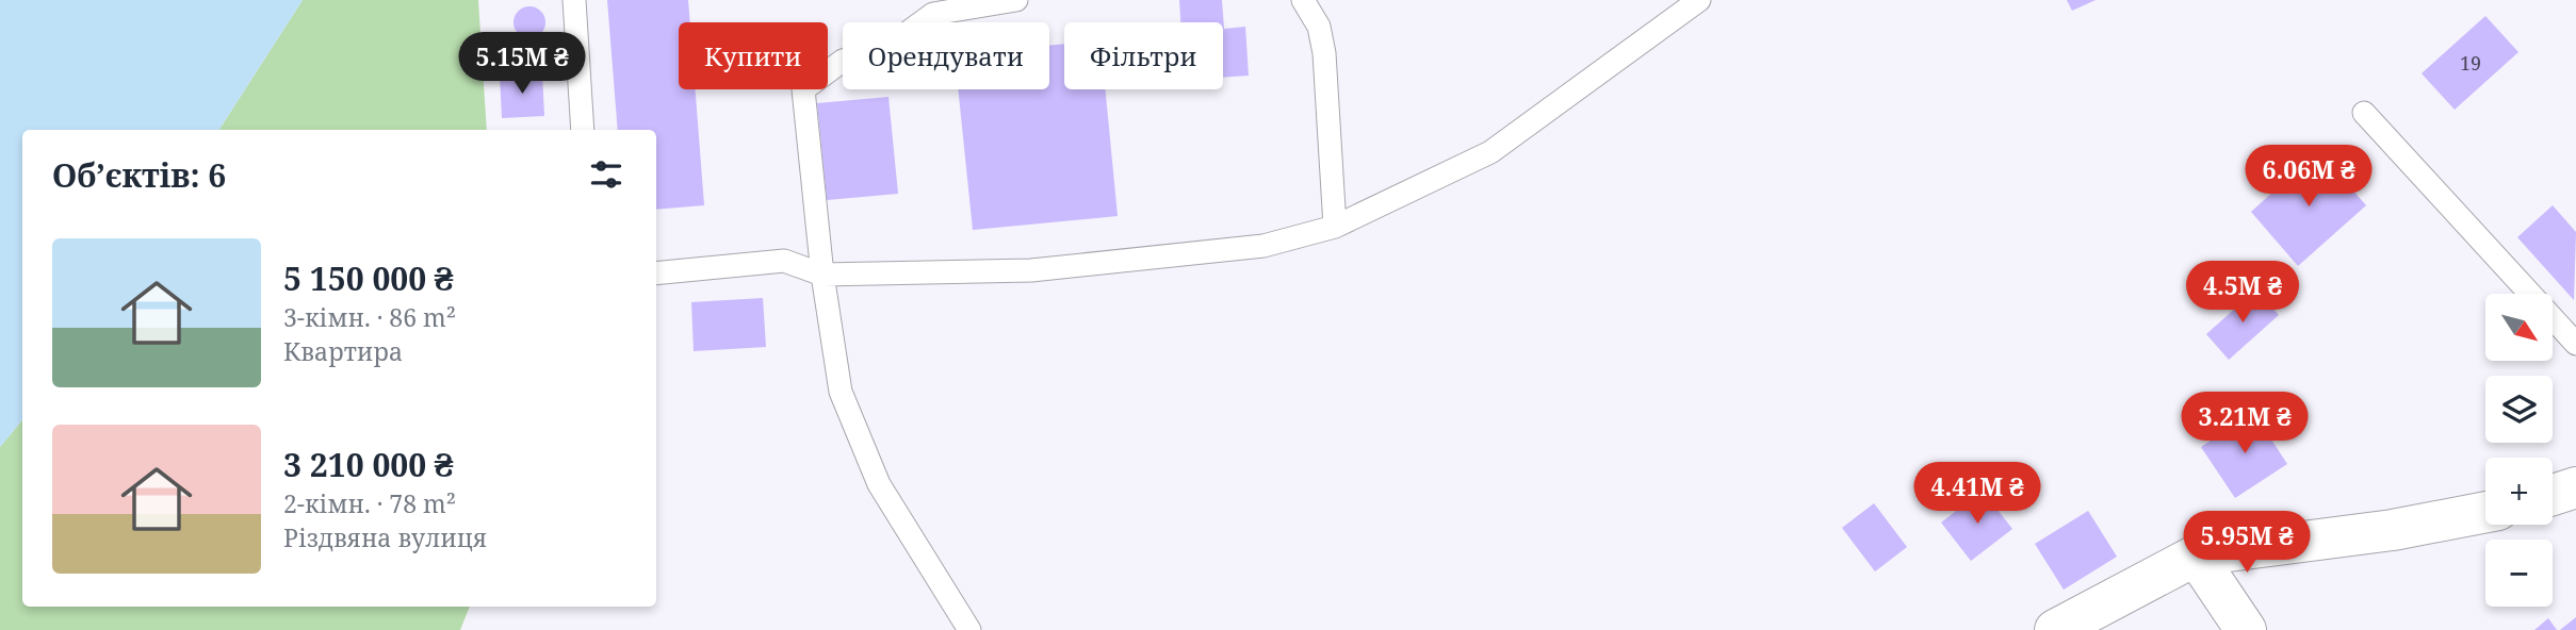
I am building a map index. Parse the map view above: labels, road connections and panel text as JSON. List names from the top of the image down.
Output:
{
  "house_numbers": ["19"],
  "north": "bottom right",
  "page": {
    "chip": ["Купити", "Орендувати", "Фільтри"],
    "price": [
      "5.15M ₴",
      "6.06M ₴",
      "4.5M ₴",
      "3.21M ₴",
      "4.41M ₴",
      "5.95M ₴"
    ],
    "heading": "Об’єктів: 6",
    "list": [
      {
        "name": "5 150 000 ₴",
        "note": "3-кімн. · 86 m² · Квартира"
      },
      {
        "name": "3 210 000 ₴",
        "note": "2-кімн. · 78 m² · Різдвяна вулиця"
      }
    ],
    "map_buttons": ["+", "−"]
  }
}
